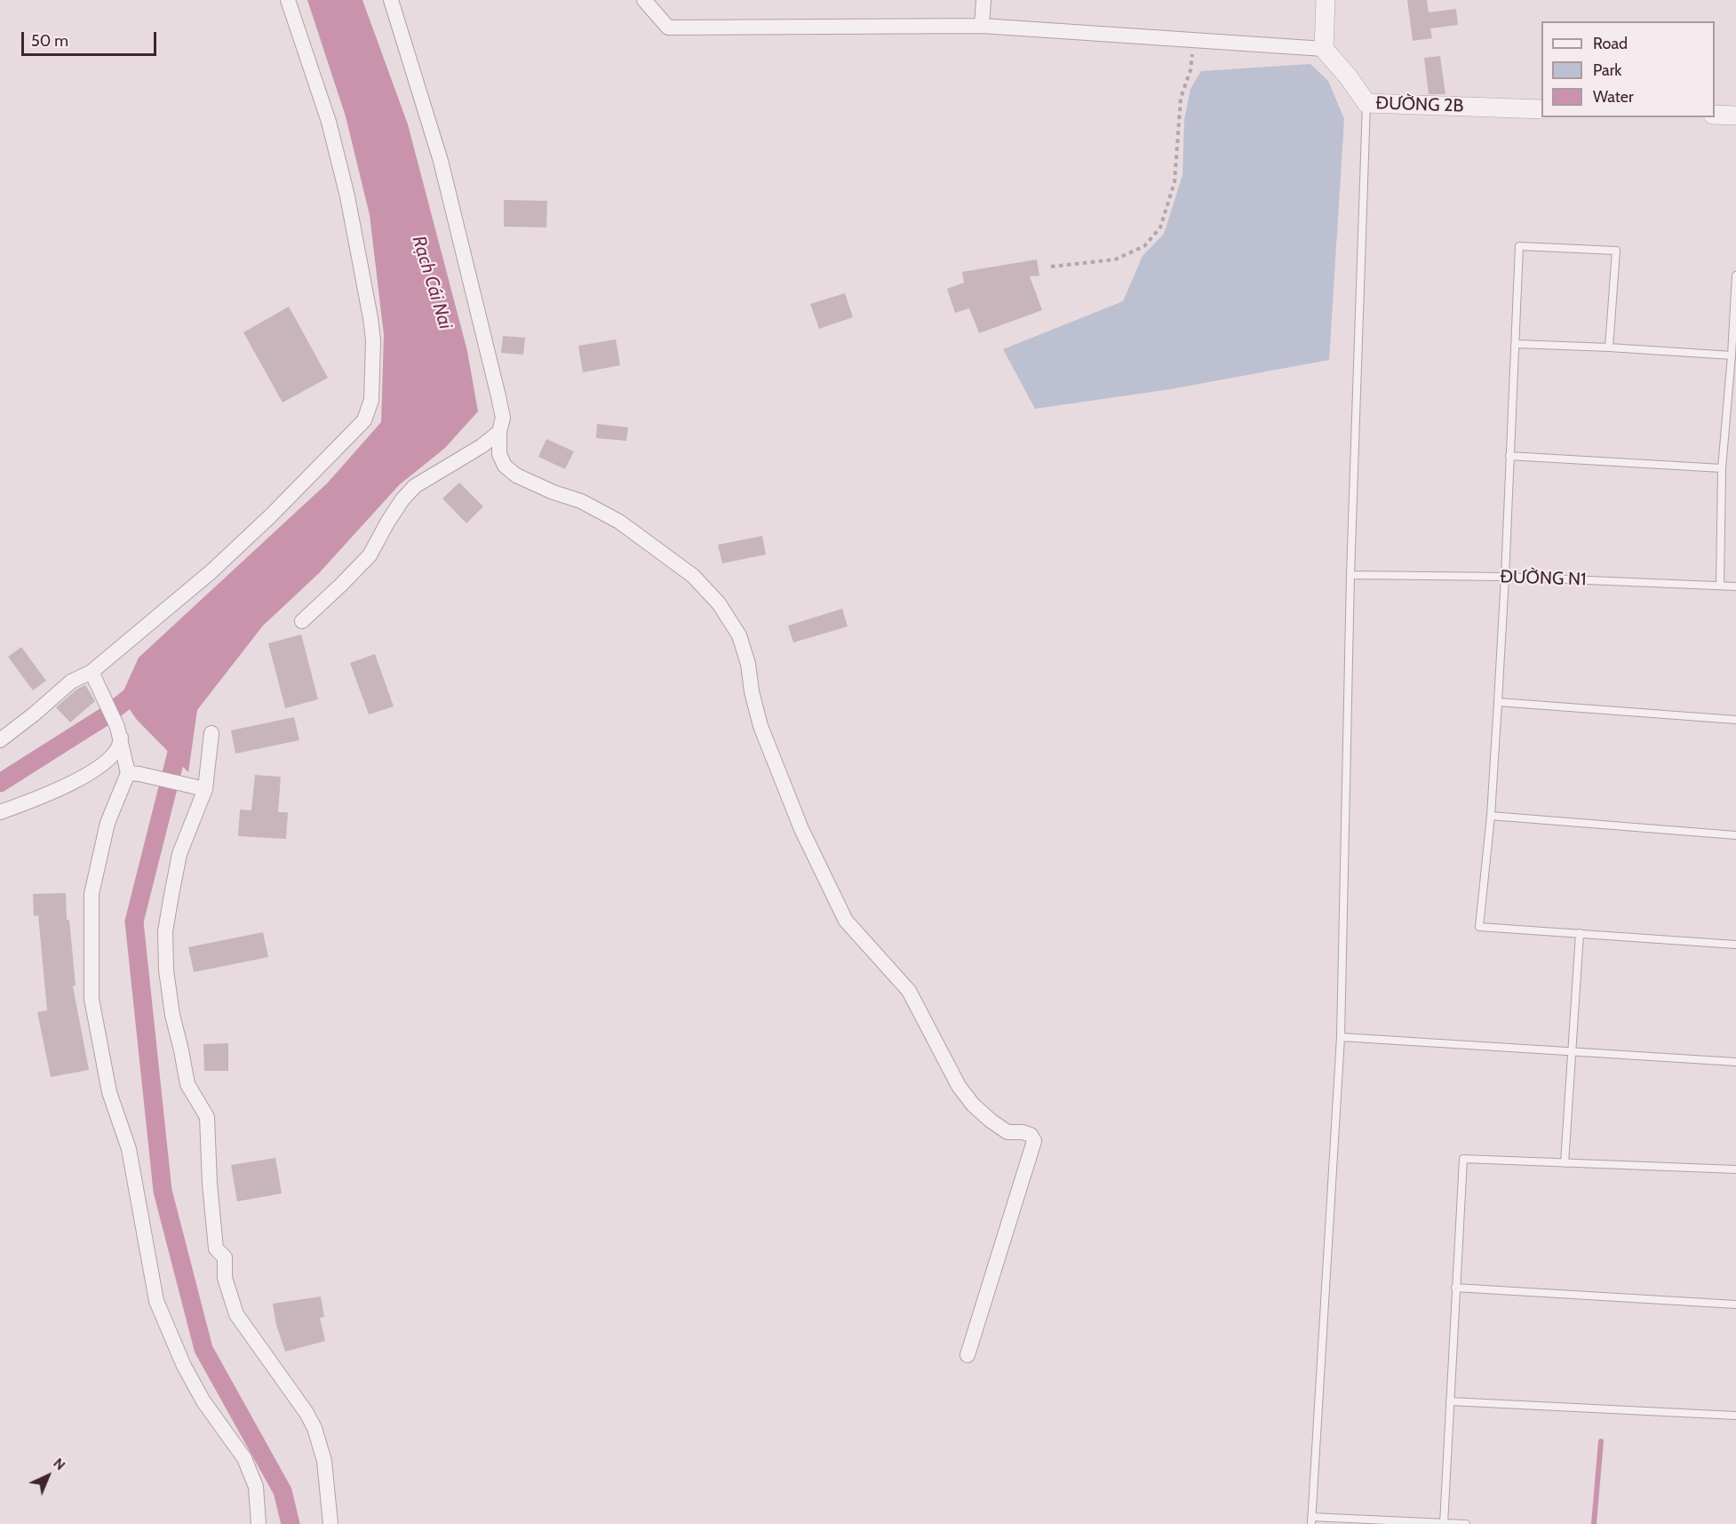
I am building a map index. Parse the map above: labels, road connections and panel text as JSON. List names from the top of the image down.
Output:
{
  "streets": {
    "street": ["ĐƯỜNG 2B"],
    "lane": ["ĐƯỜNG N1"]
  },
  "water": ["Rạch Cái Nai"],
  "legend": ["Road", "Park", "Water"],
  "scale_bar": "50 m",
  "north": "top right"
}
